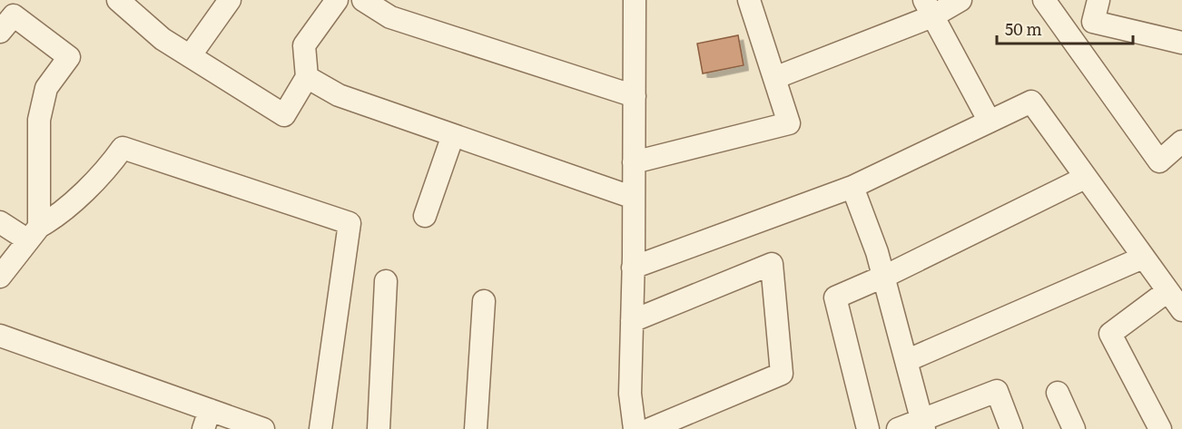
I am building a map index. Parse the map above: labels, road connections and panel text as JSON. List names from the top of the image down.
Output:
{
  "scale_bar": "50 m"
}
